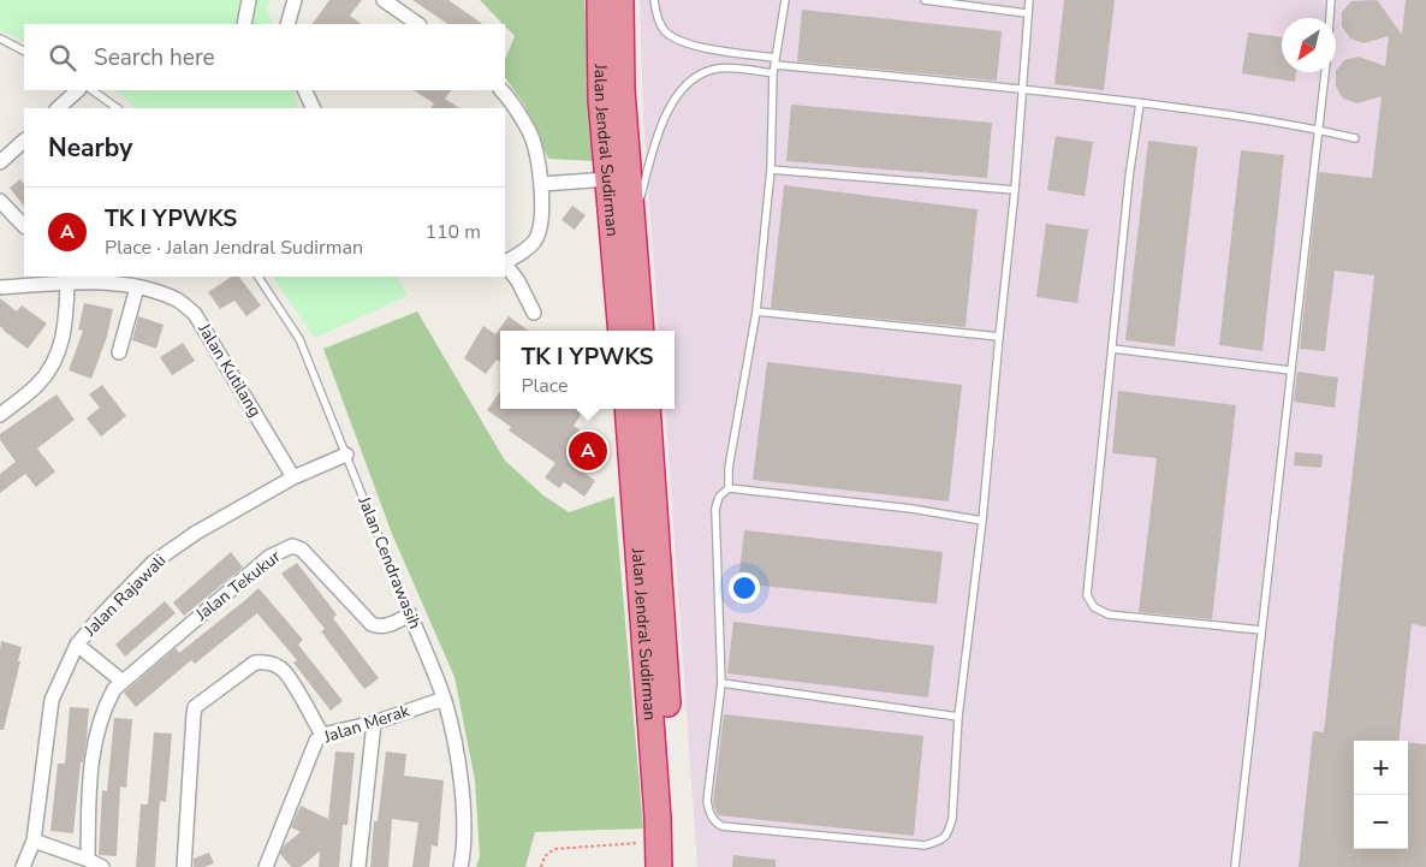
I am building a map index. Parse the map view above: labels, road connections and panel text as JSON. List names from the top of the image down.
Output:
{
  "streets": {
    "highway": ["Jalan Jendral Sudirman"],
    "street": [
      "Jalan Kutilang",
      "Jalan Cendrawasih",
      "Jalan Tekukur",
      "Jalan Rajawali",
      "Jalan Merak"
    ]
  },
  "crossings": [
    ["Jalan Kutilang", "Jalan Rajawali"],
    ["Jalan Cendrawasih", "Jalan Tekukur"],
    ["Jalan Cendrawasih", "Jalan Rajawali"],
    ["Jalan Cendrawasih", "Jalan Merak"]
  ],
  "north": "bottom left",
  "page": {
    "search": "Search here",
    "heading": "Nearby",
    "list": [
      {
        "mark": "A",
        "name": "TK I YPWKS",
        "note": "Place · Jalan Jendral Sudirman",
        "value": "110 m"
      }
    ],
    "popup": ["TK I YPWKS", "Place"],
    "pins": "A",
    "map_buttons": ["+", "−"]
  }
}
